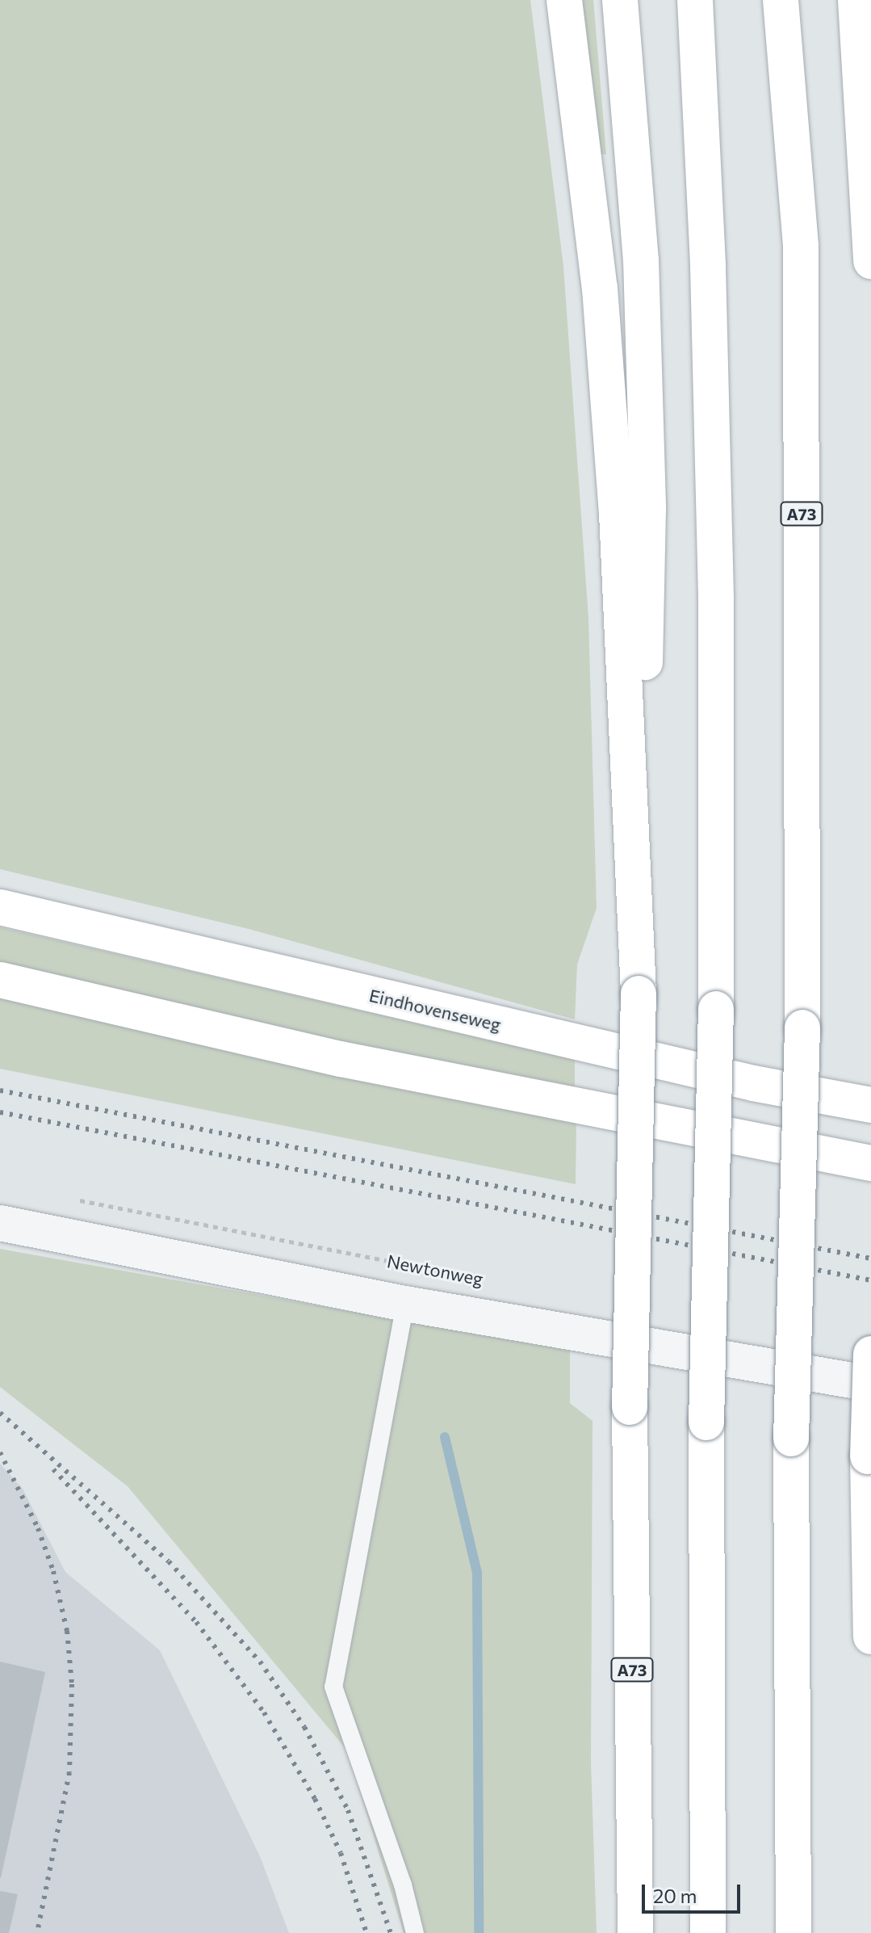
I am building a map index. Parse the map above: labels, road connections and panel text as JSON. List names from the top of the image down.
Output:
{
  "streets": {
    "main road": ["A73", "Eindhovenseweg"],
    "path": ["Newtonweg"]
  },
  "scale_bar": "20 m"
}
